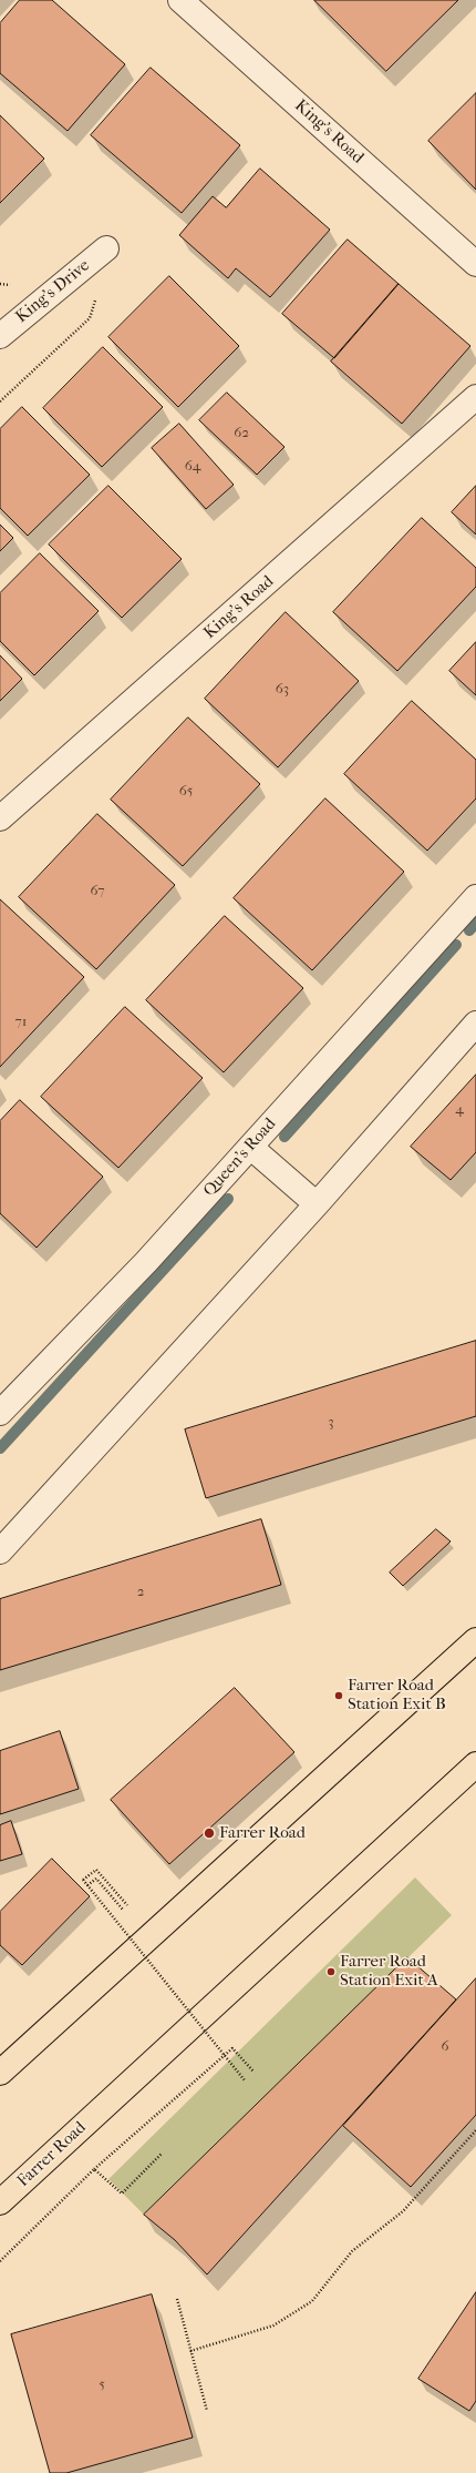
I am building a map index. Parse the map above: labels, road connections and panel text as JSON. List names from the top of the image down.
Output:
{
  "streets": {
    "highway": ["Farrer Road"],
    "street": ["King's Road", "King's Drive", "Queen's Road"]
  },
  "places": ["Farrer Road Station Exit B", "Farrer Road", "Farrer Road Station Exit A"],
  "house_numbers": [
    "62",
    "64",
    "63",
    "65",
    "67",
    "71",
    "4",
    "3",
    "2",
    "6",
    "5"
  ]
}
